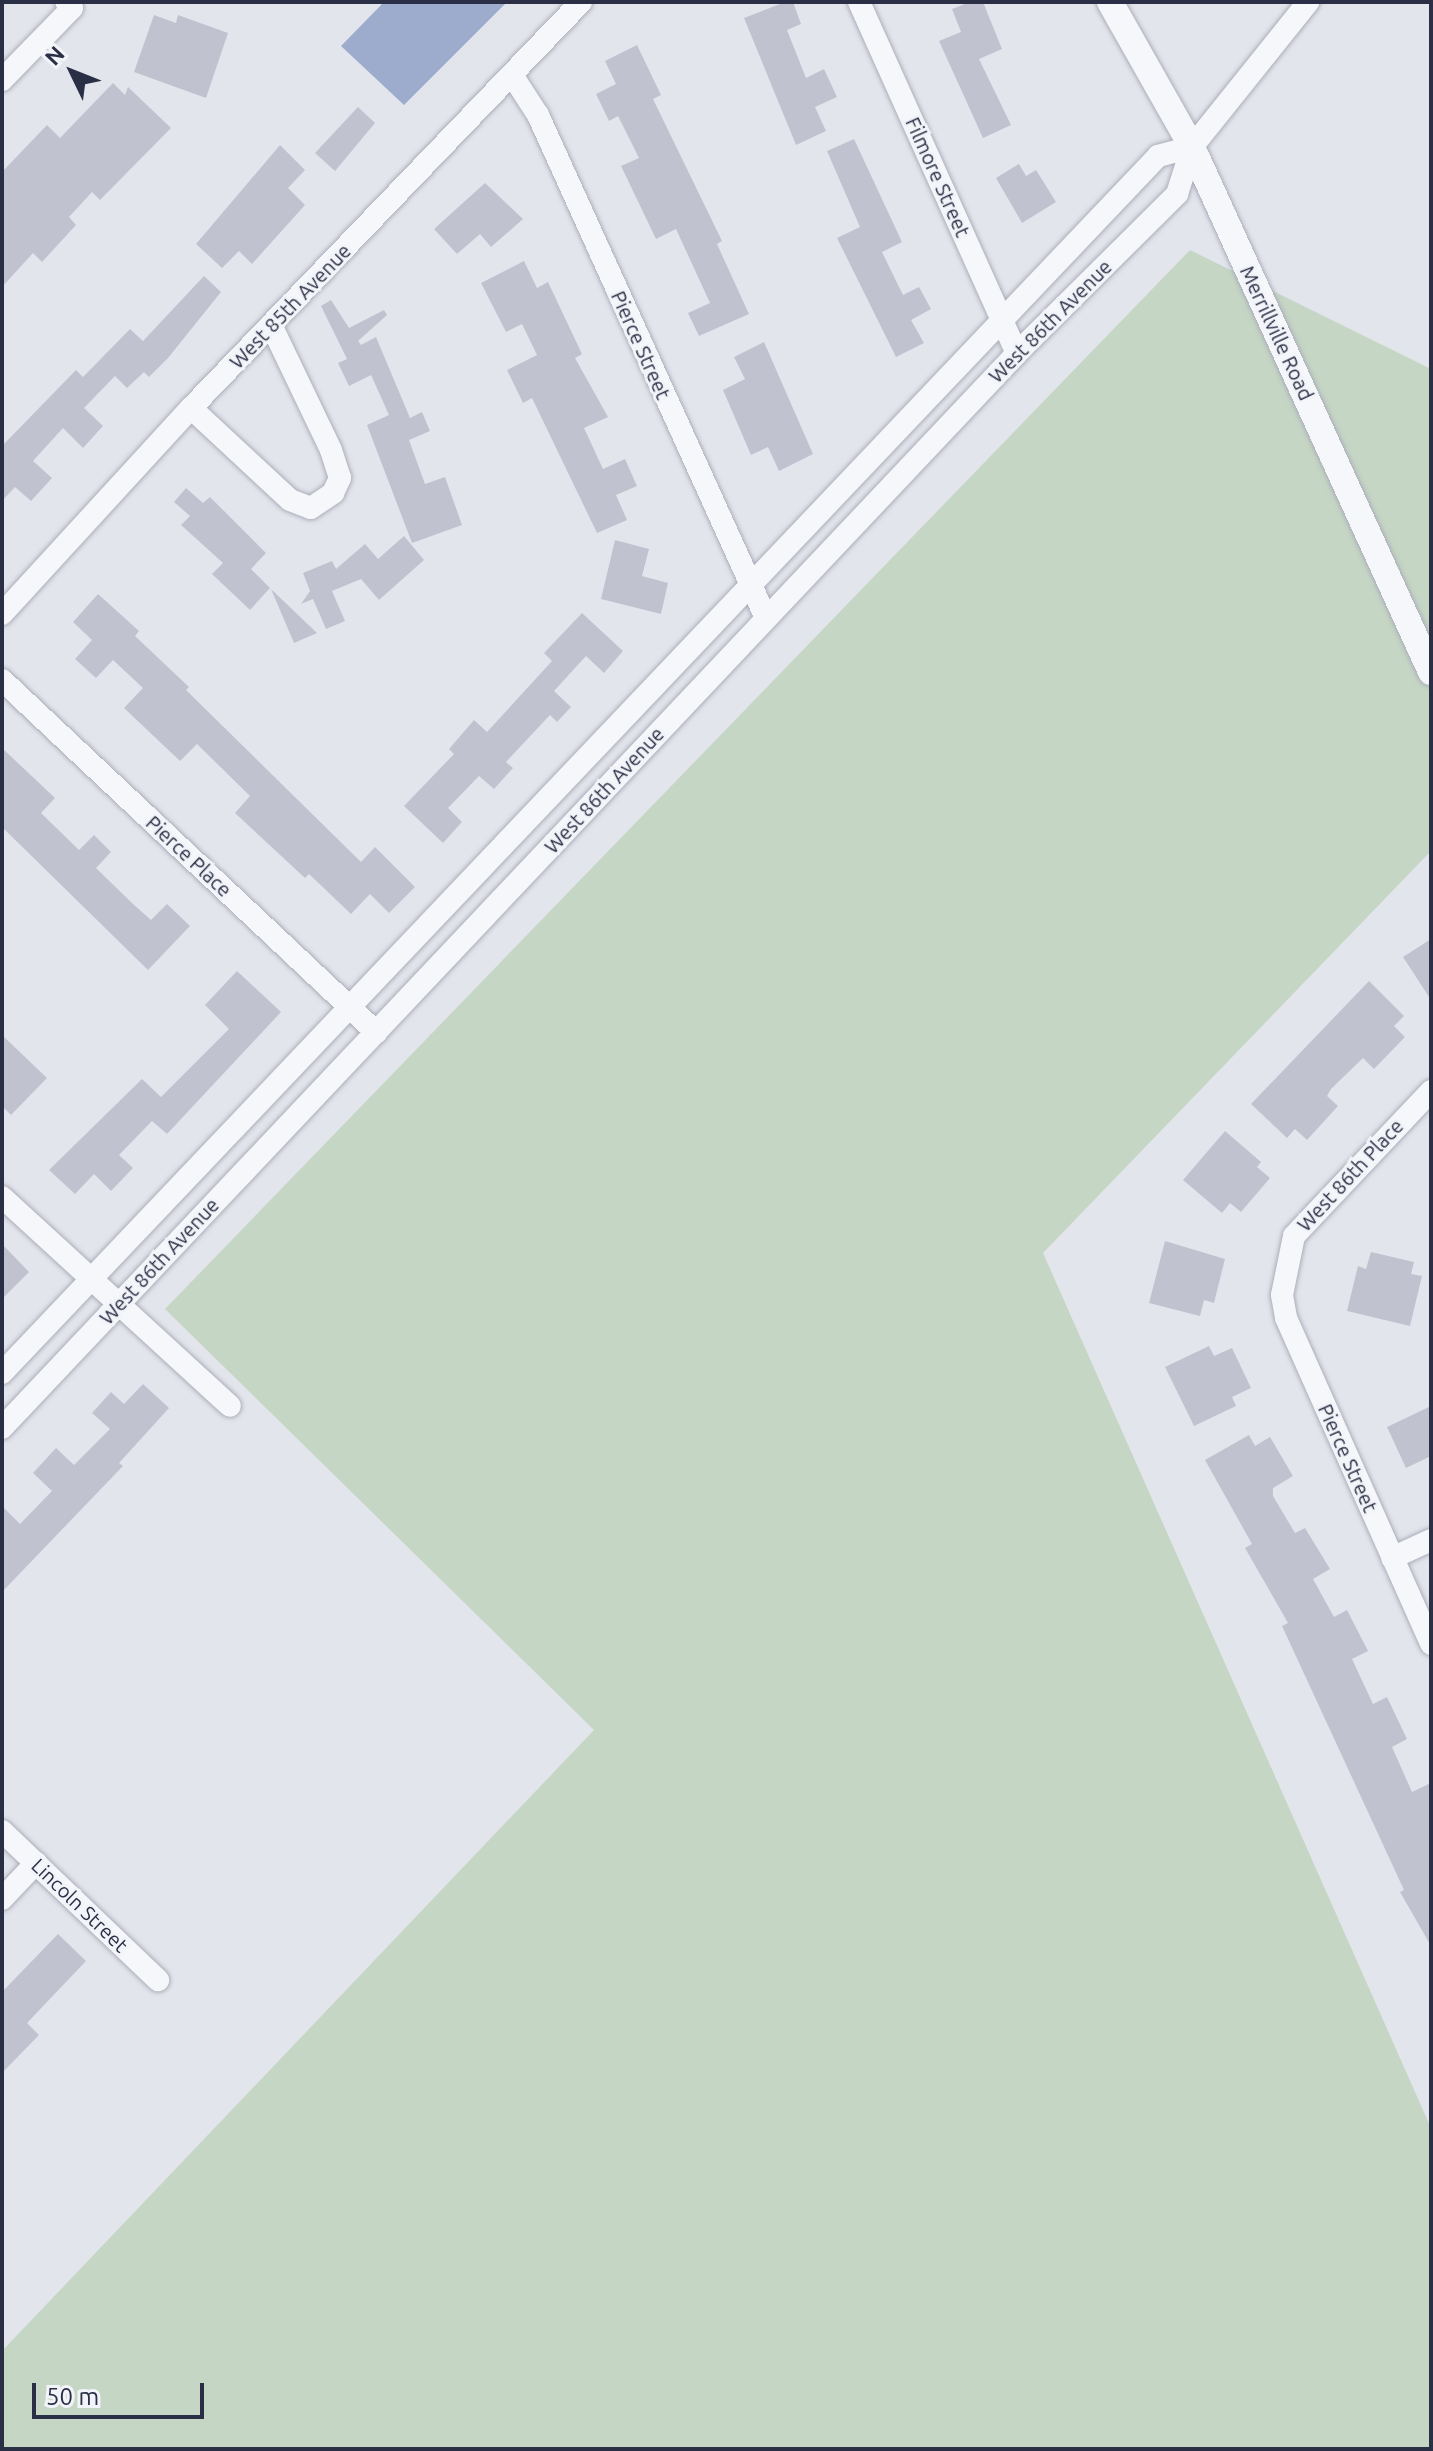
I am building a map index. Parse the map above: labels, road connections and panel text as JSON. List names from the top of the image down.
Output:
{
  "streets": {
    "street": [
      "Filmore Street",
      "West 85th Avenue",
      "West 86th Avenue",
      "Merrillville Road",
      "Pierce Street",
      "Pierce Place",
      "West 86th Place",
      "Lincoln Street"
    ]
  },
  "crossings": [
    ["Filmore Street", "West 86th Avenue"],
    ["West 85th Avenue", "Pierce Street"],
    ["West 86th Avenue", "Merrillville Road"],
    ["West 86th Avenue", "Pierce Street"],
    ["West 86th Avenue", "Pierce Place"],
    ["Pierce Street", "West 86th Place"]
  ],
  "scale_bar": "50 m",
  "north": "top left"
}
